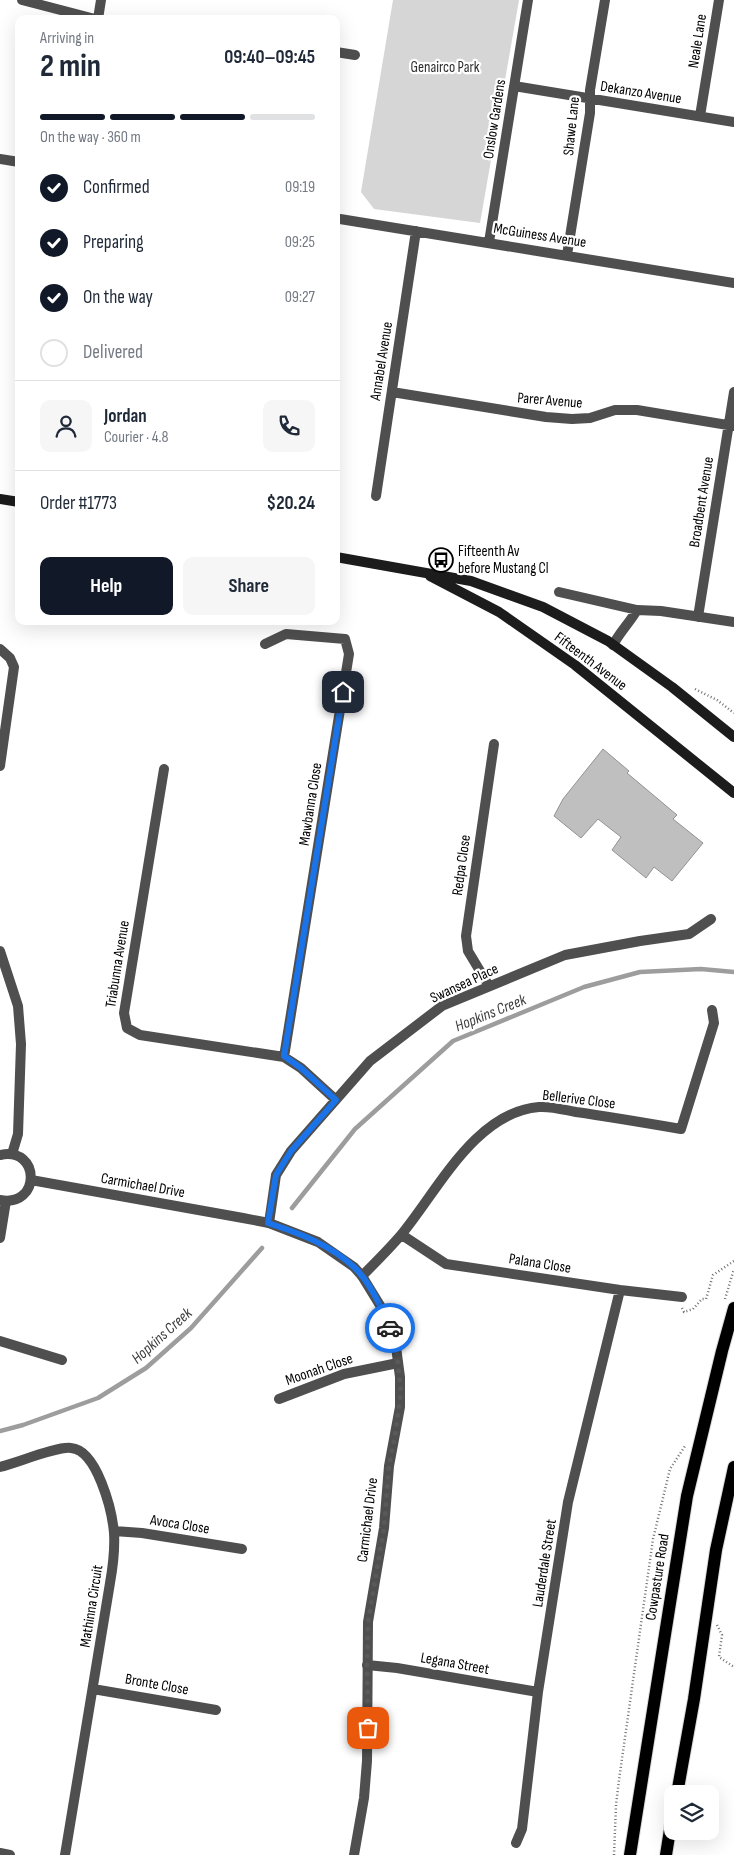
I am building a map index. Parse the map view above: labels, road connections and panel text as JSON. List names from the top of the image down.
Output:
{
  "streets": {
    "main road": ["Fifteenth Avenue", "Cowpasture Road"],
    "street": [
      "Neale Lane",
      "Dekanzo Avenue",
      "Onslow Gardens",
      "Shawe Lane",
      "McGuiness Avenue",
      "Annabel Avenue",
      "Parer Avenue",
      "Broadbent Avenue",
      "Mawbanna Close",
      "Redpa Close",
      "Triabunna Avenue",
      "Swansea Place",
      "Bellerive Close",
      "Carmichael Drive",
      "Palana Close",
      "Moonah Close",
      "Avoca Close",
      "Lauderdale Street",
      "Mathinna Circuit",
      "Legana Street",
      "Bronte Close"
    ]
  },
  "crossings": [
    ["Neale Lane", "Dekanzo Avenue"],
    ["Dekanzo Avenue", "Onslow Gardens"],
    ["Dekanzo Avenue", "Shawe Lane"],
    ["Onslow Gardens", "McGuiness Avenue"],
    ["Shawe Lane", "McGuiness Avenue"],
    ["McGuiness Avenue", "Annabel Avenue"],
    ["Annabel Avenue", "Parer Avenue"],
    ["Parer Avenue", "Broadbent Avenue"],
    ["Mawbanna Close", "Triabunna Avenue"],
    ["Redpa Close", "Swansea Place"],
    ["Triabunna Avenue", "Swansea Place"],
    ["Swansea Place", "Carmichael Drive"],
    ["Bellerive Close", "Carmichael Drive"],
    ["Bellerive Close", "Palana Close"],
    ["Carmichael Drive", "Moonah Close"],
    ["Carmichael Drive", "Legana Street"],
    ["Palana Close", "Lauderdale Street"],
    ["Avoca Close", "Mathinna Circuit"],
    ["Lauderdale Street", "Legana Street"],
    ["Mathinna Circuit", "Bronte Close"]
  ],
  "water": ["Hopkins Creek"],
  "parks": ["Genairco Park"],
  "places": {
    "bus stop": ["Fifteenth Av before Mustang Cl"]
  },
  "page": {
    "heading": ["2 min", "Arriving in", "09:40–09:45"],
    "panel": [
      "Jordan",
      "Courier · 4.8",
      "Order #1773",
      "$20.24"
    ],
    "bar": "On the way · 360 m",
    "list": [
      ["Confirmed", "09:19"],
      ["Preparing", "09:25"],
      ["On the way", "09:27"],
      "Delivered"
    ],
    "buttons": ["Help", "Share"]
  }
}
